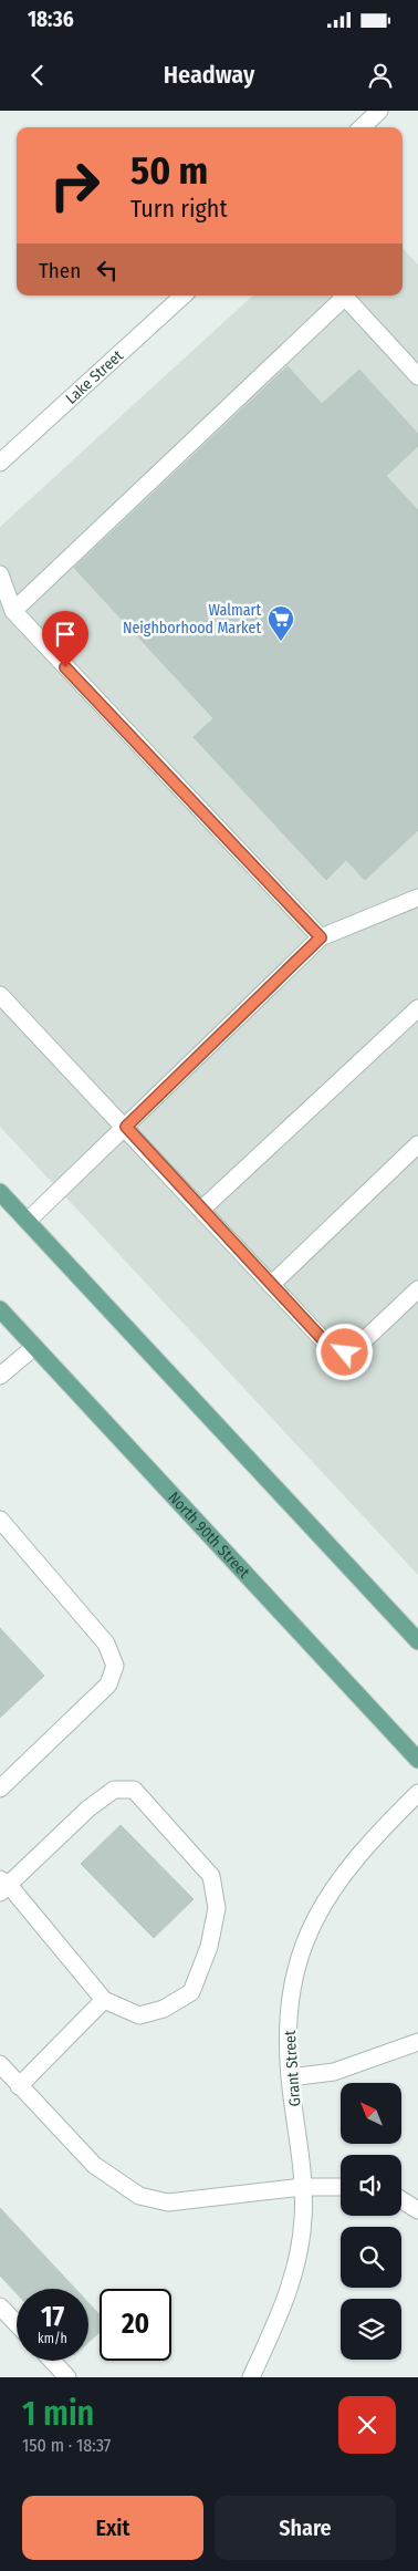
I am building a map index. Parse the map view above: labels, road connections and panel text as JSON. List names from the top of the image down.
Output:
{
  "streets": {
    "main road": ["North 90th Street"],
    "street": ["Lake Street", "Grant Street"]
  },
  "places": {
    "supermarket": ["Walmart Neighborhood Market"]
  },
  "north": "top left",
  "page": {
    "status": "18:36",
    "header": "Headway",
    "turn": ["50 m", "Turn right"],
    "then": "Then",
    "speed": "17 km/h",
    "limit": "20",
    "heading": ["1 min", "150 m · 18:37"],
    "buttons": ["Exit", "Share"]
  }
}
